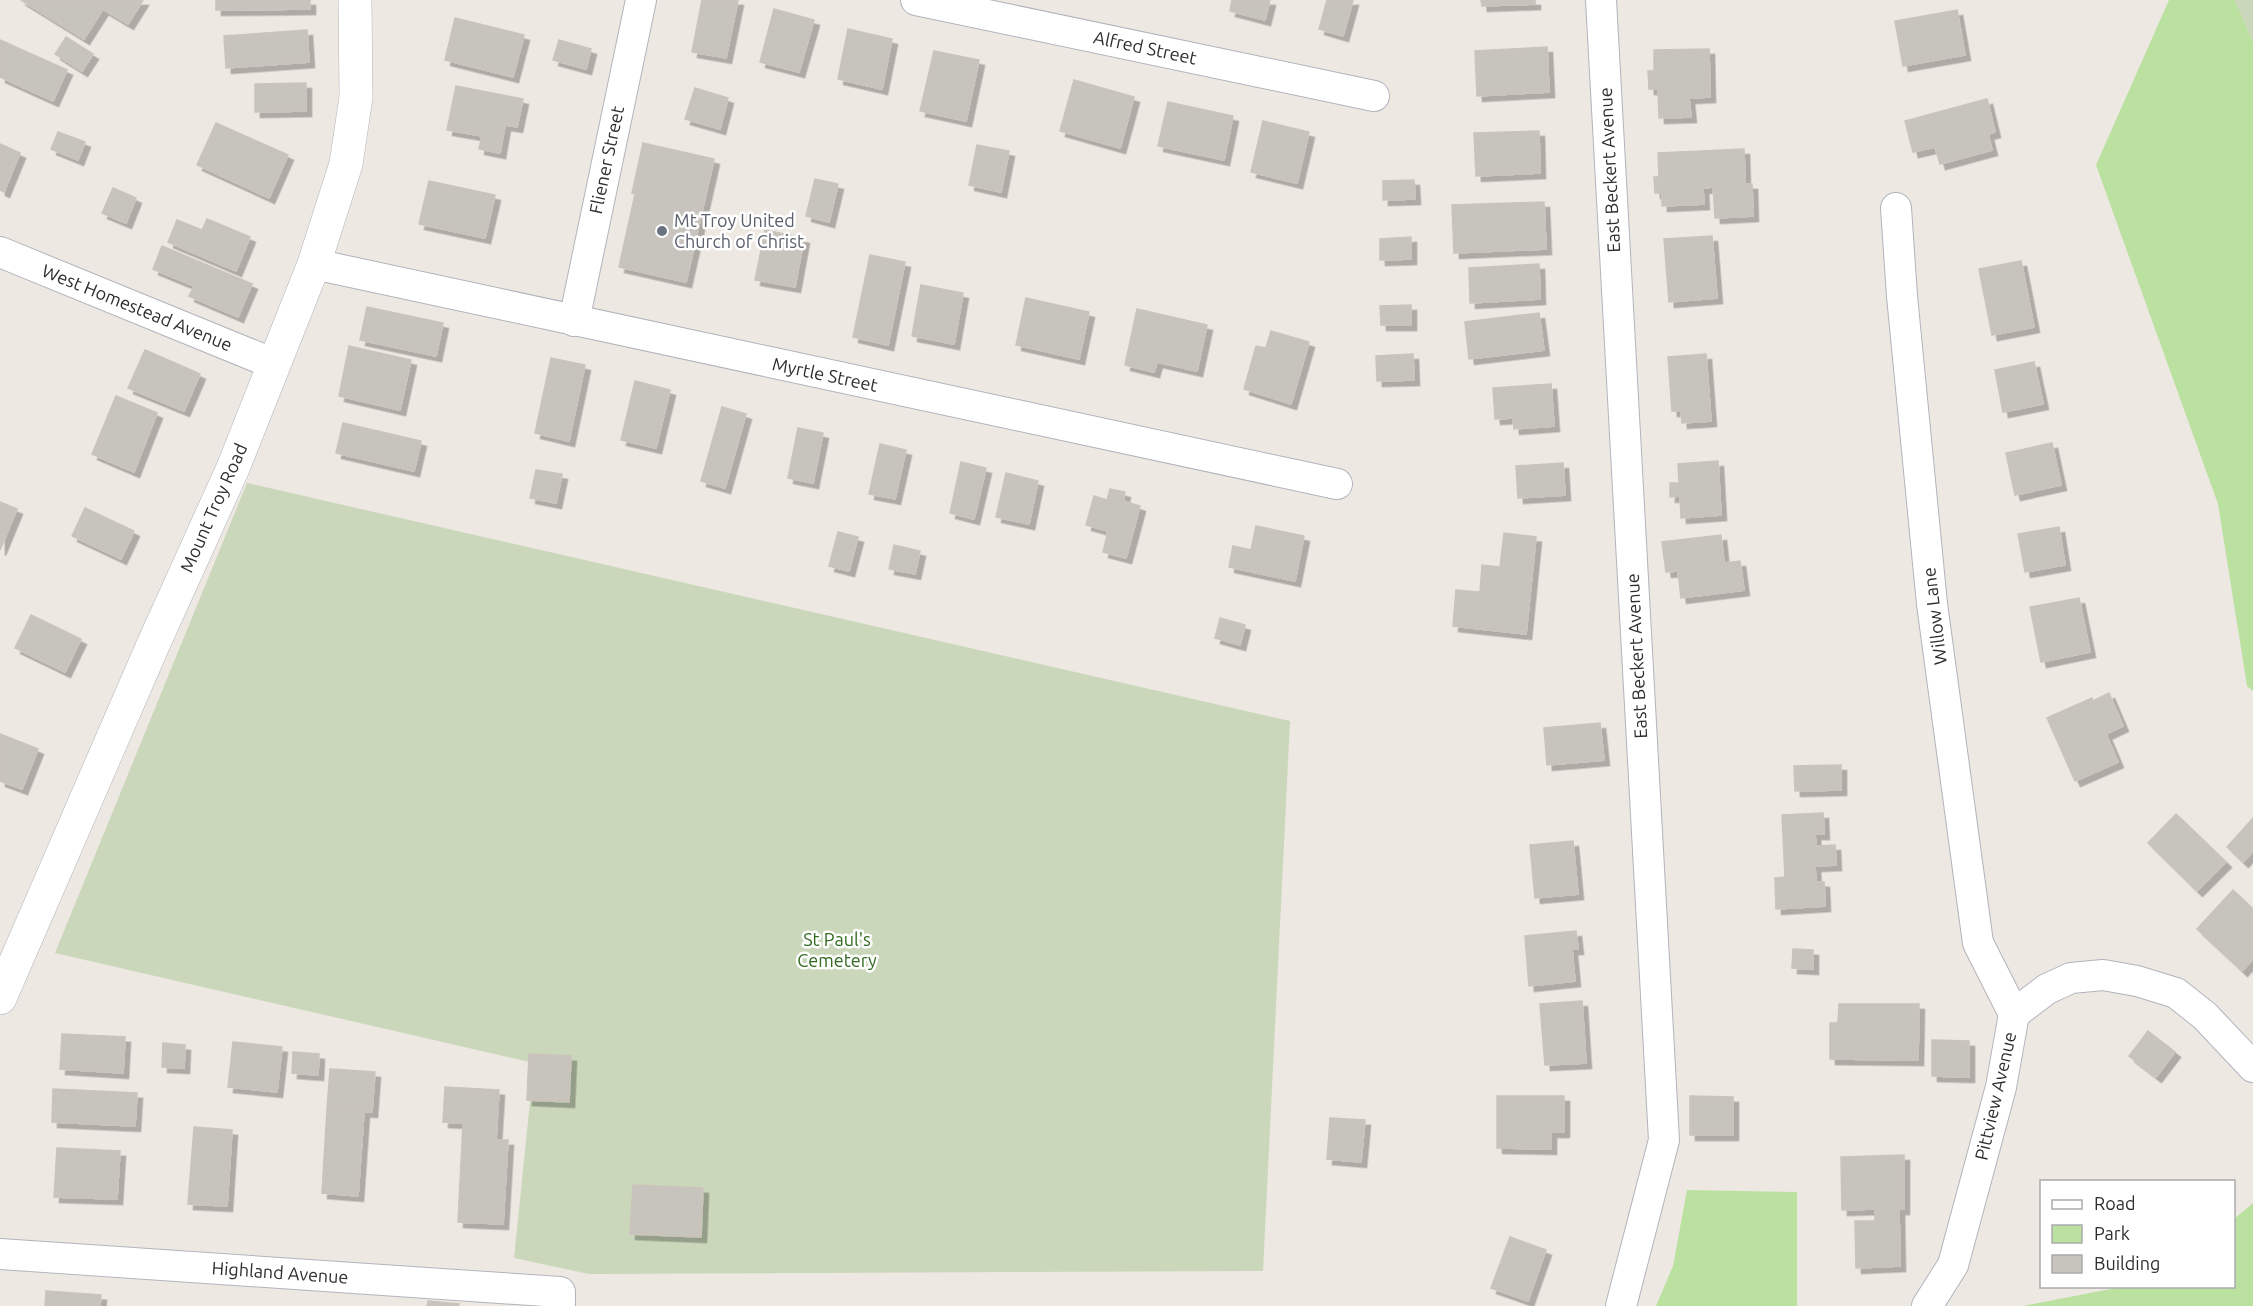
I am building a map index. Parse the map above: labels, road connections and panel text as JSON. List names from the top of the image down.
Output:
{
  "streets": {
    "street": [
      "Alfred Street",
      "Fliener Street",
      "East Beckert Avenue",
      "West Homestead Avenue",
      "Myrtle Street",
      "Mount Troy Road",
      "Willow Lane",
      "Pittview Avenue",
      "Highland Avenue"
    ]
  },
  "crossings": [
    ["Fliener Street", "Myrtle Street"],
    ["West Homestead Avenue", "Mount Troy Road"],
    ["Myrtle Street", "Mount Troy Road"],
    ["Willow Lane", "Pittview Avenue"]
  ],
  "parks": ["St Paul's Cemetery"],
  "places": ["Mt Troy United Church of Christ"],
  "legend": ["Road", "Park", "Building"]
}
